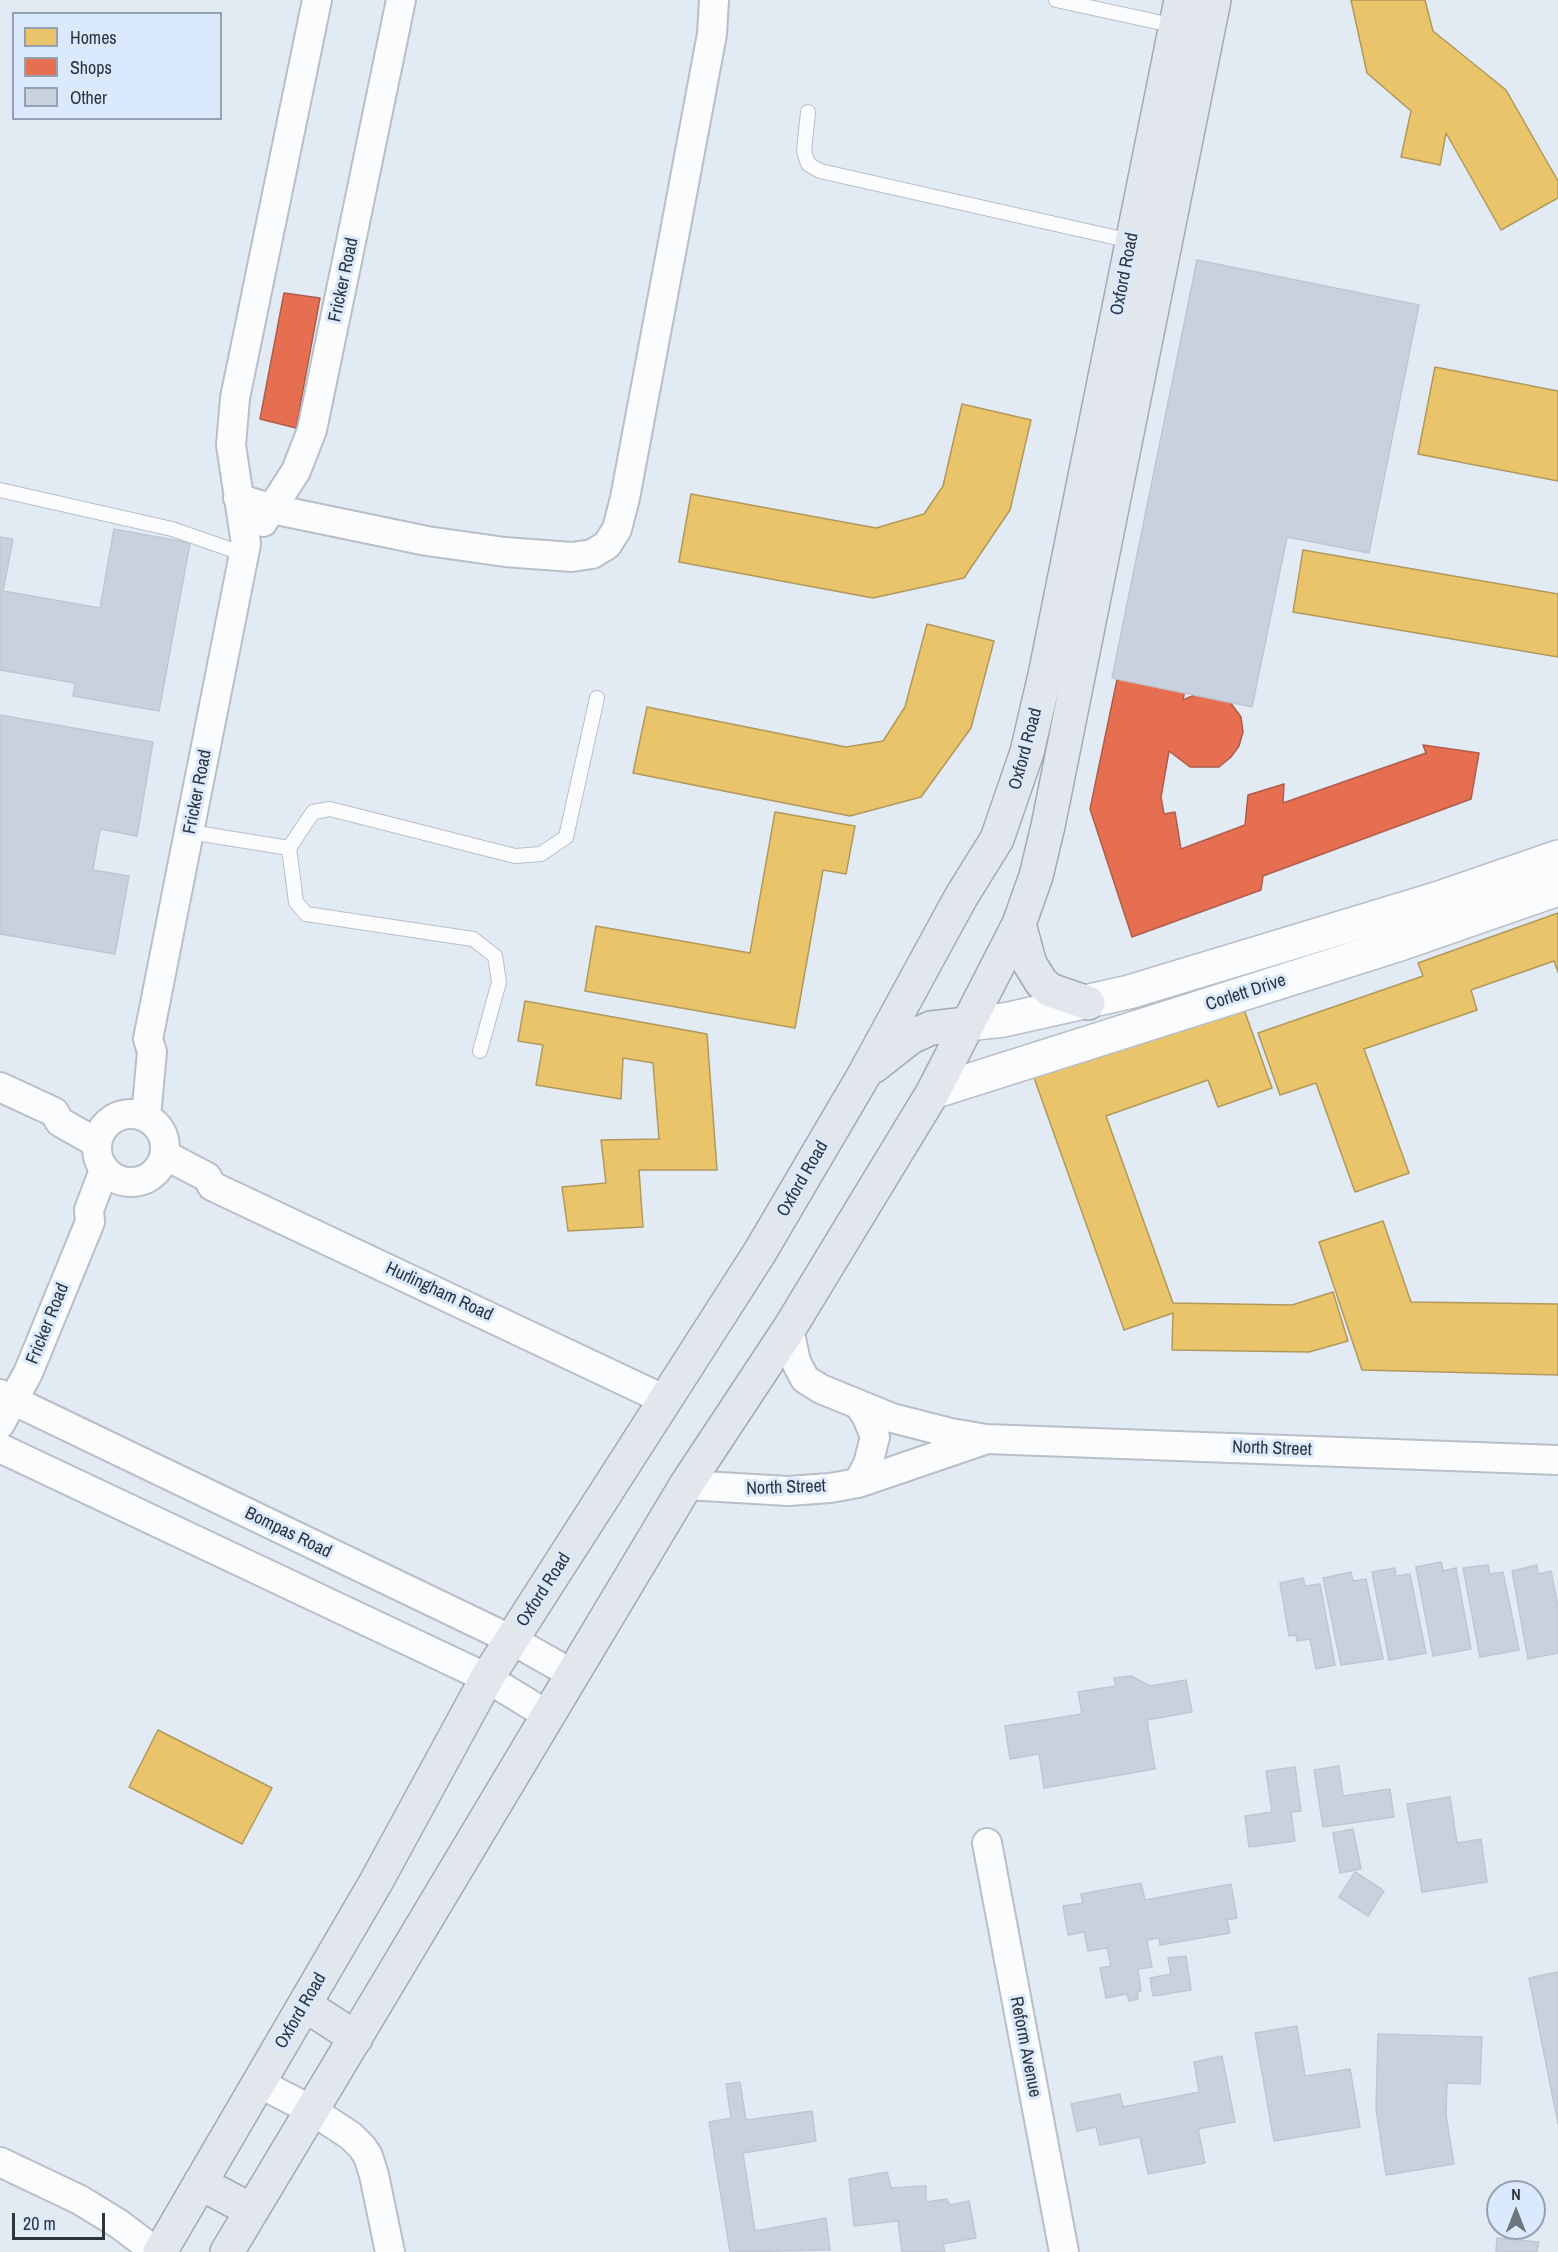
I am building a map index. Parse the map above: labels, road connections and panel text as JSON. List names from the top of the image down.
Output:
{
  "streets": {
    "main road": ["Oxford Road", "Corlett Drive"],
    "street": [
      "Fricker Road",
      "Hurlingham Road",
      "North Street",
      "Bompas Road",
      "Reform Avenue"
    ]
  },
  "crossings": [
    ["Oxford Road", "Corlett Drive"],
    ["Oxford Road", "Hurlingham Road"],
    ["Oxford Road", "North Street"],
    ["Oxford Road", "Bompas Road"],
    ["Fricker Road", "Hurlingham Road"],
    ["Fricker Road", "Bompas Road"]
  ],
  "legend": ["Homes", "Shops", "Other"],
  "scale_bar": "20 m",
  "north": "top"
}
